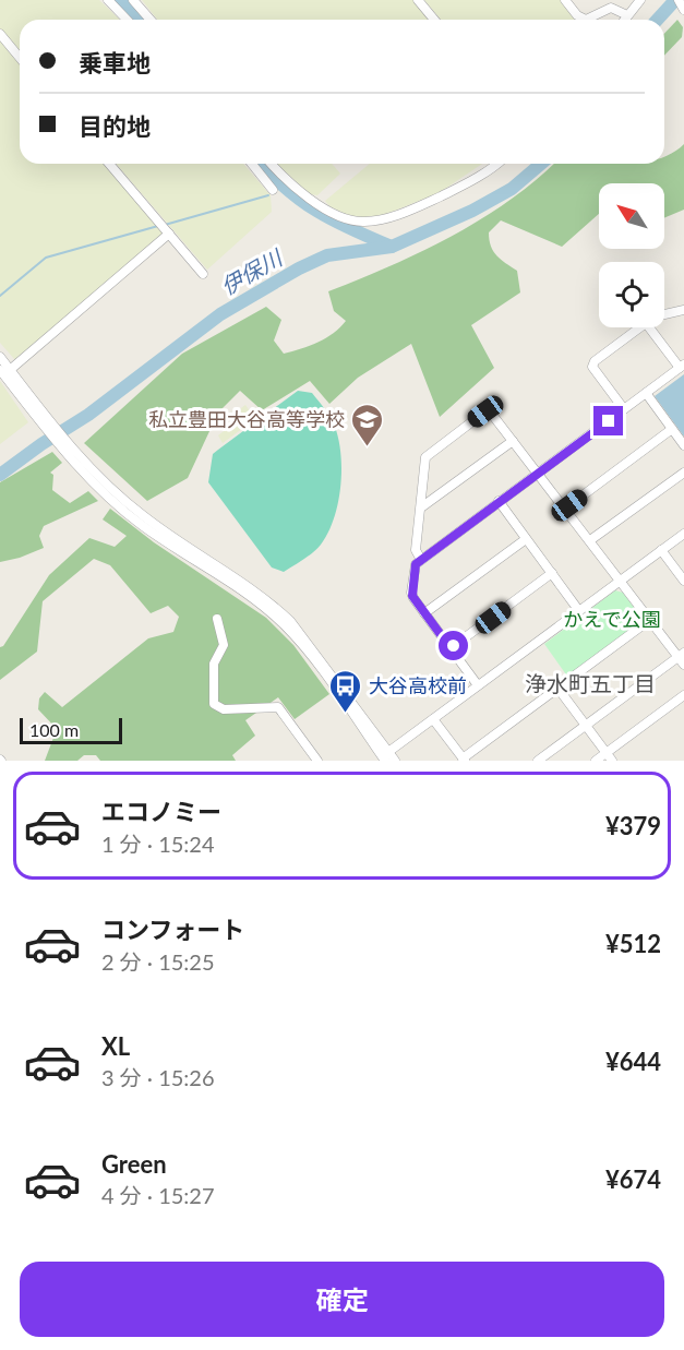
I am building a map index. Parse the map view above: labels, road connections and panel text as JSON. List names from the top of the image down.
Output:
{
  "districts": ["浄水町五丁目"],
  "water": ["伊保川"],
  "parks": ["かえで公園"],
  "places": {
    "school or university": ["私立豊田大谷高等学校"],
    "bus stop": ["大谷高校前"]
  },
  "scale_bar": "100 m",
  "north": "top left",
  "page": {
    "banner": ["乗車地", "目的地"],
    "scale": "100 m",
    "list": [
      {
        "name": "エコノミー",
        "note": "1 分 · 15:24",
        "value": "¥379"
      },
      {
        "name": "コンフォート",
        "note": "2 分 · 15:25",
        "value": "¥512"
      },
      {
        "name": "XL",
        "note": "3 分 · 15:26",
        "value": "¥644"
      },
      {
        "name": "Green",
        "note": "4 分 · 15:27",
        "value": "¥674"
      }
    ],
    "buttons": "確定"
  }
}
